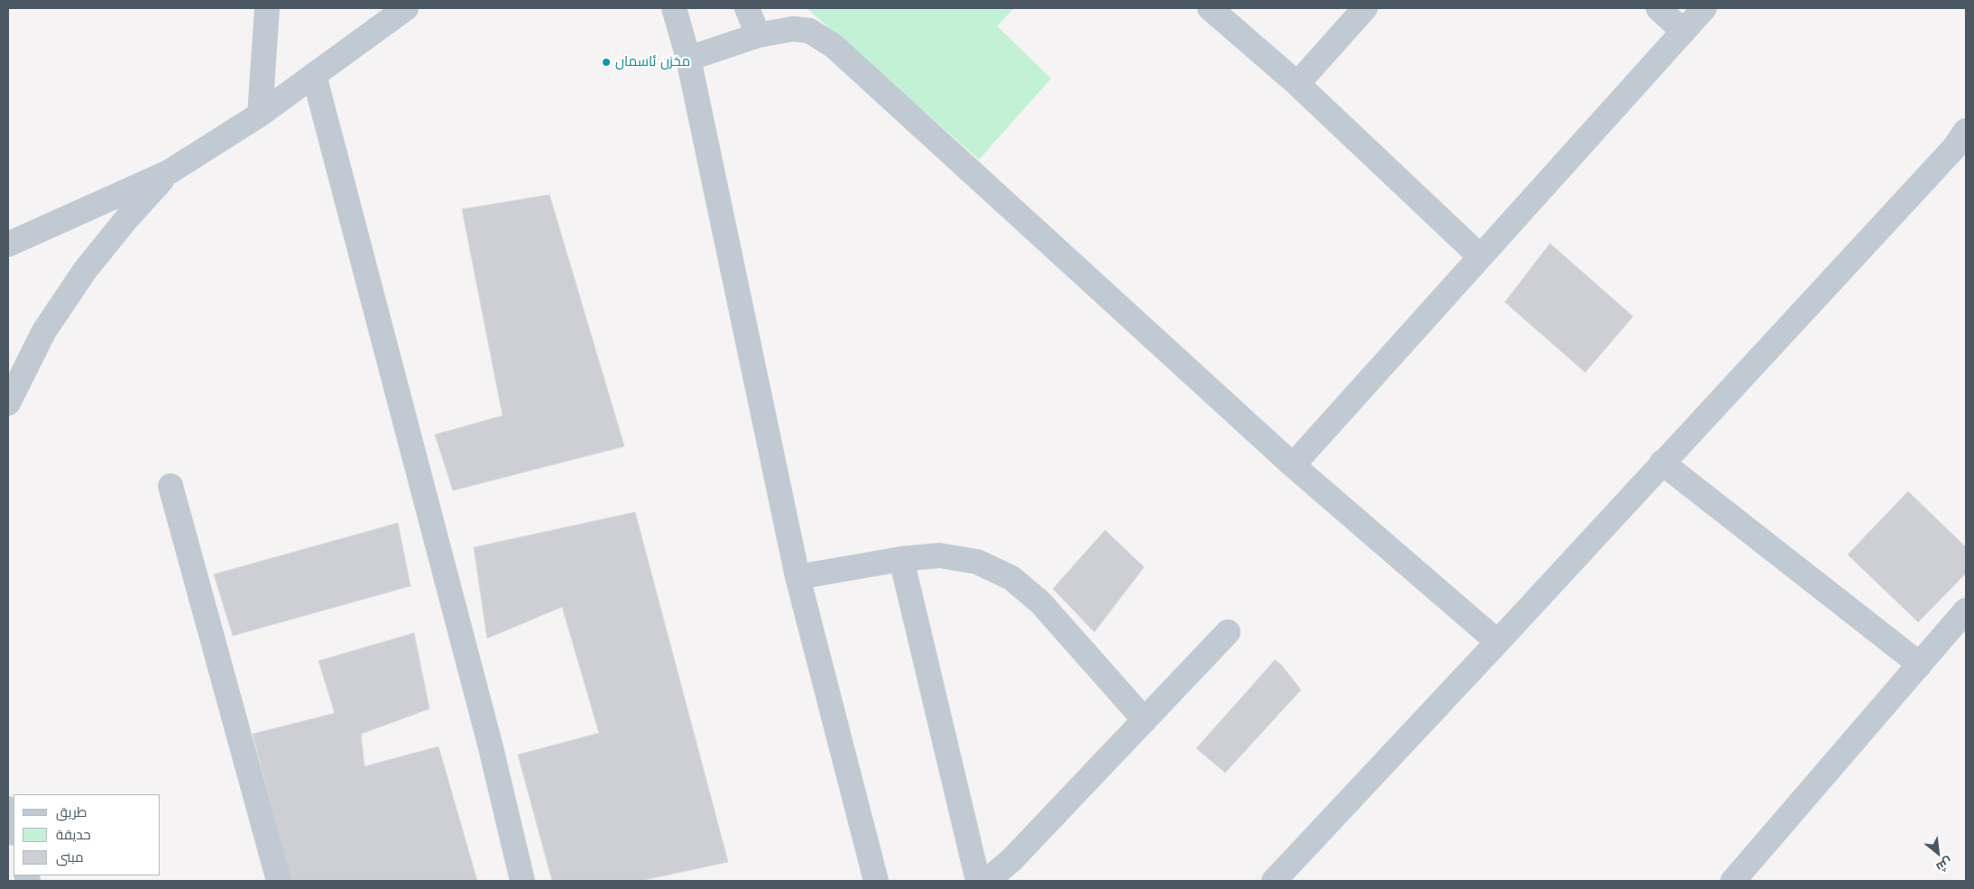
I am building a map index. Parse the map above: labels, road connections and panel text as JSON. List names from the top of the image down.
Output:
{
  "places": ["مخزن ئاسمان"],
  "legend": ["طريق", "حديقة", "مبنى"],
  "north": "bottom right"
}
